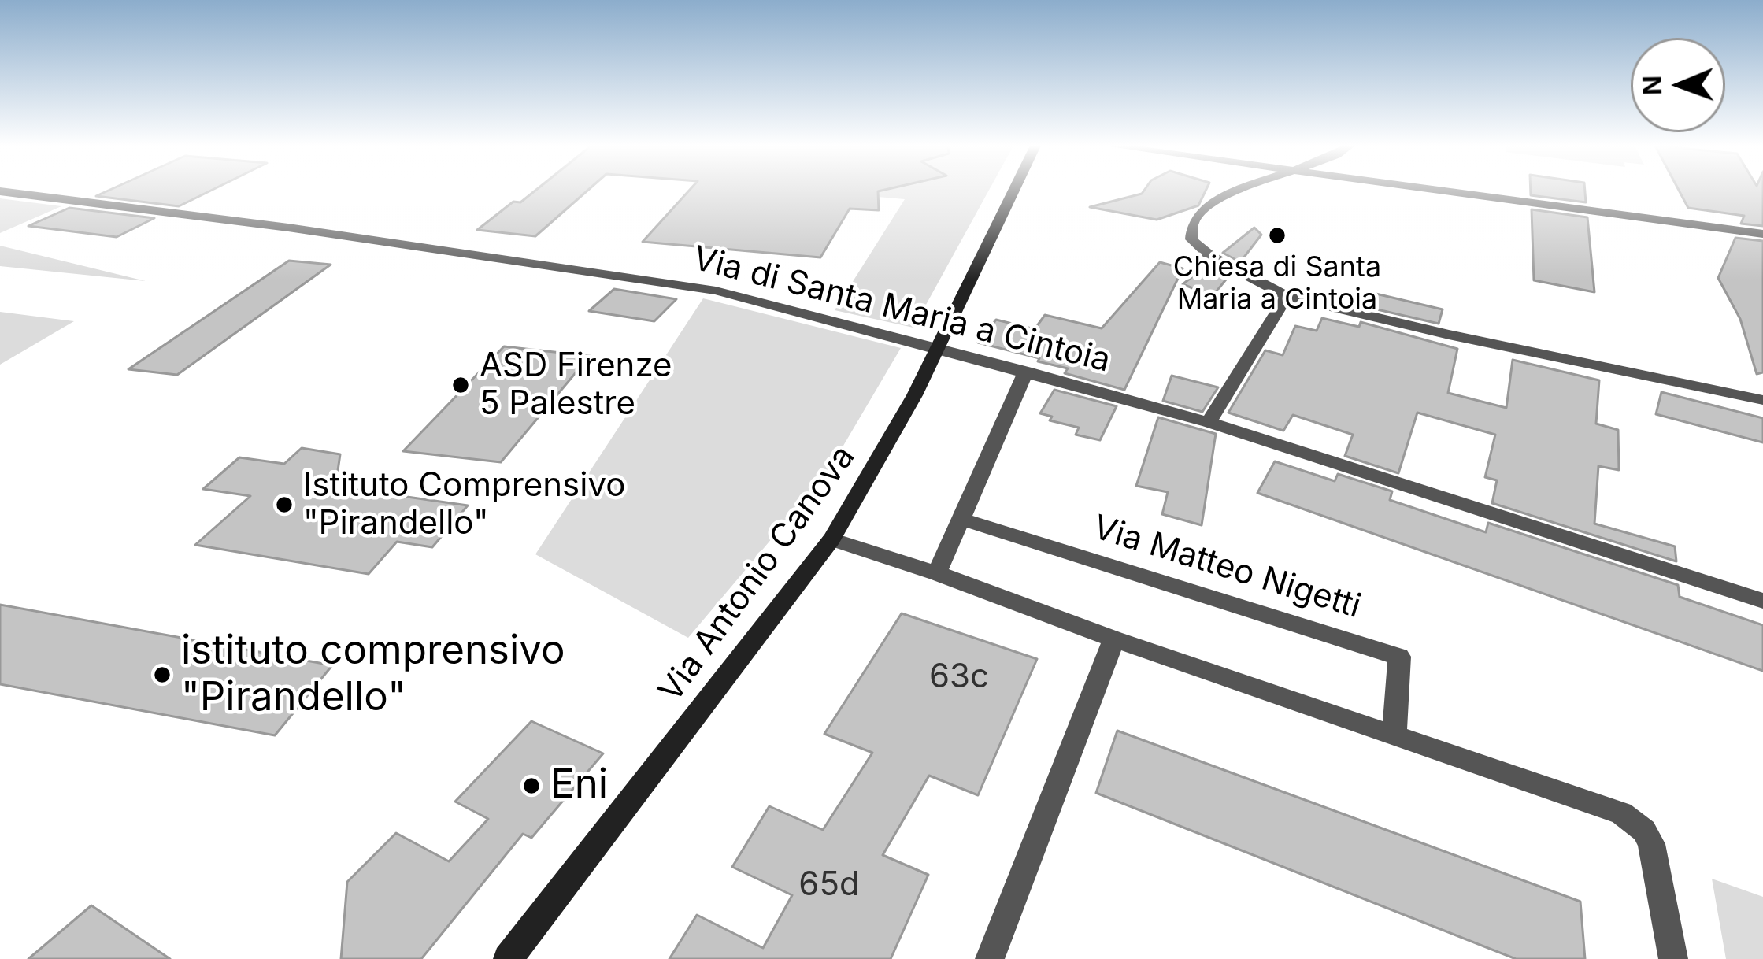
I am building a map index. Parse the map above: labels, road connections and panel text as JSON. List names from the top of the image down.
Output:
{
  "streets": {
    "street": ["Via di Santa Maria a Cintoia", "Via Matteo Nigetti", "Via Antonio Canova"]
  },
  "crossings": [
    ["Via di Santa Maria a Cintoia", "Via Antonio Canova"]
  ],
  "places": [
    "Chiesa di Santa Maria a Cintoia",
    "ASD Firenze 5 Palestre",
    "Istituto Comprensivo \"Pirandello\"",
    "istituto comprensivo \"Pirandello\"",
    "Eni"
  ],
  "house_numbers": ["63c", "65d"],
  "north": "left"
}
